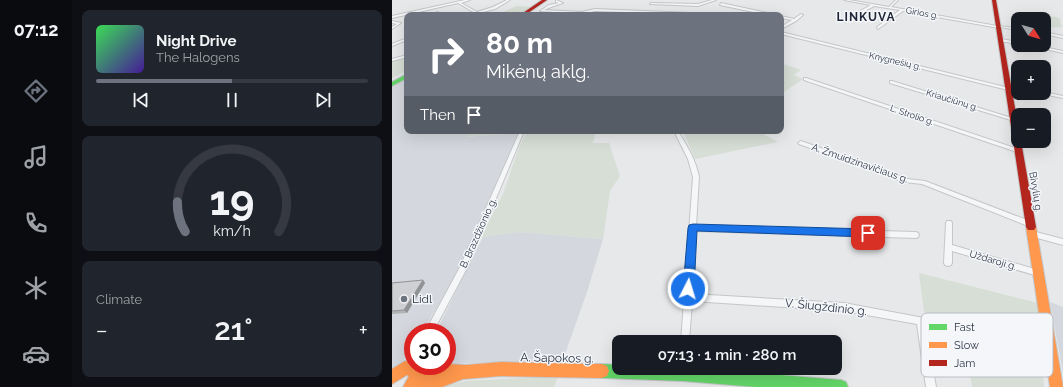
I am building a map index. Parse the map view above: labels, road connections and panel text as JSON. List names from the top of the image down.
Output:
{
  "streets": {
    "main road": ["Bivylių g.", "A. Šapokos g."],
    "street": [
      "Girios g.",
      "Knygnešių g.",
      "Kriaučiūnų g.",
      "L. Strolio g.",
      "A. Žmuidzinavičiaus g.",
      "B. Brazdžionio g.",
      "Uždaroji g.",
      "V. Šiugždinio g."
    ]
  },
  "crossings": [
    ["Girios g.", "Bivylių g."],
    ["Knygnešių g.", "Bivylių g."],
    ["L. Strolio g.", "Bivylių g."],
    ["A. Žmuidzinavičiaus g.", "Bivylių g."],
    ["Bivylių g.", "Uždaroji g."]
  ],
  "districts": ["LINKUVA"],
  "places": ["Lidl"],
  "legend": ["Fast", "Slow", "Jam"],
  "north": "bottom right",
  "page": {
    "tabs": "07:12",
    "map_buttons": ["+", "−"],
    "turn": ["80 m", "Mikėnų aklg."],
    "song": ["Night Drive", "The Halogens"],
    "then": "Then",
    "tile": "Climate",
    "heat": ["−", "21°", "+"],
    "limit": "30",
    "trip": "07:13 · 1 min · 280 m",
    "gauge": ["19", "km/h"]
  }
}
